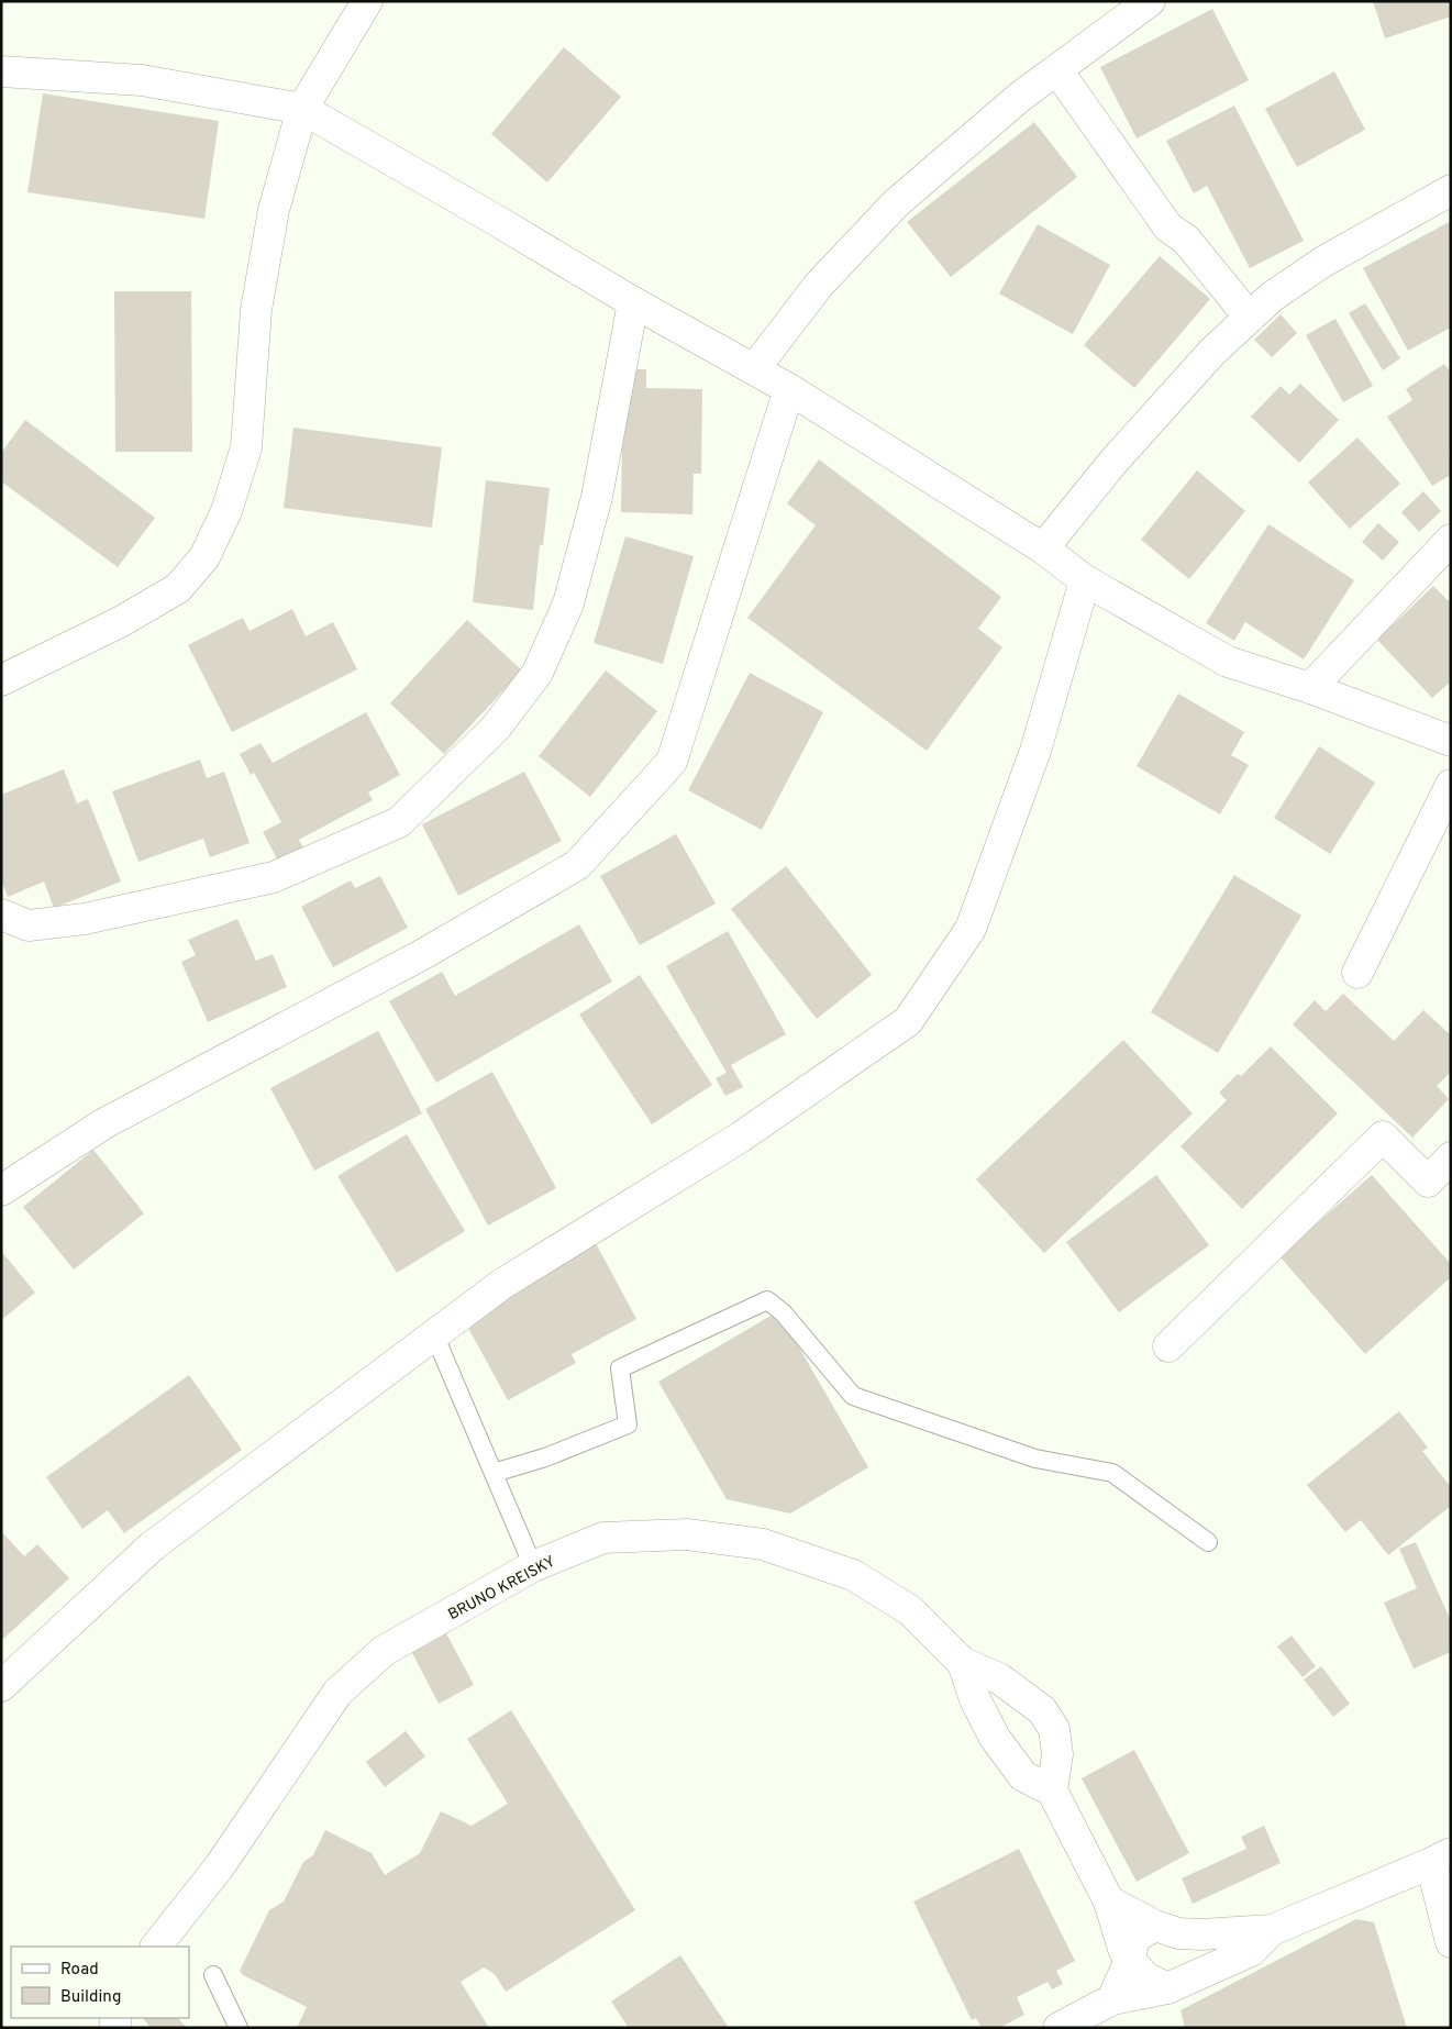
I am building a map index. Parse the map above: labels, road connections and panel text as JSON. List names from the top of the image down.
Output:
{
  "streets": {
    "street": ["BRUNO KREISKY"]
  },
  "legend": ["Road", "Building"]
}
